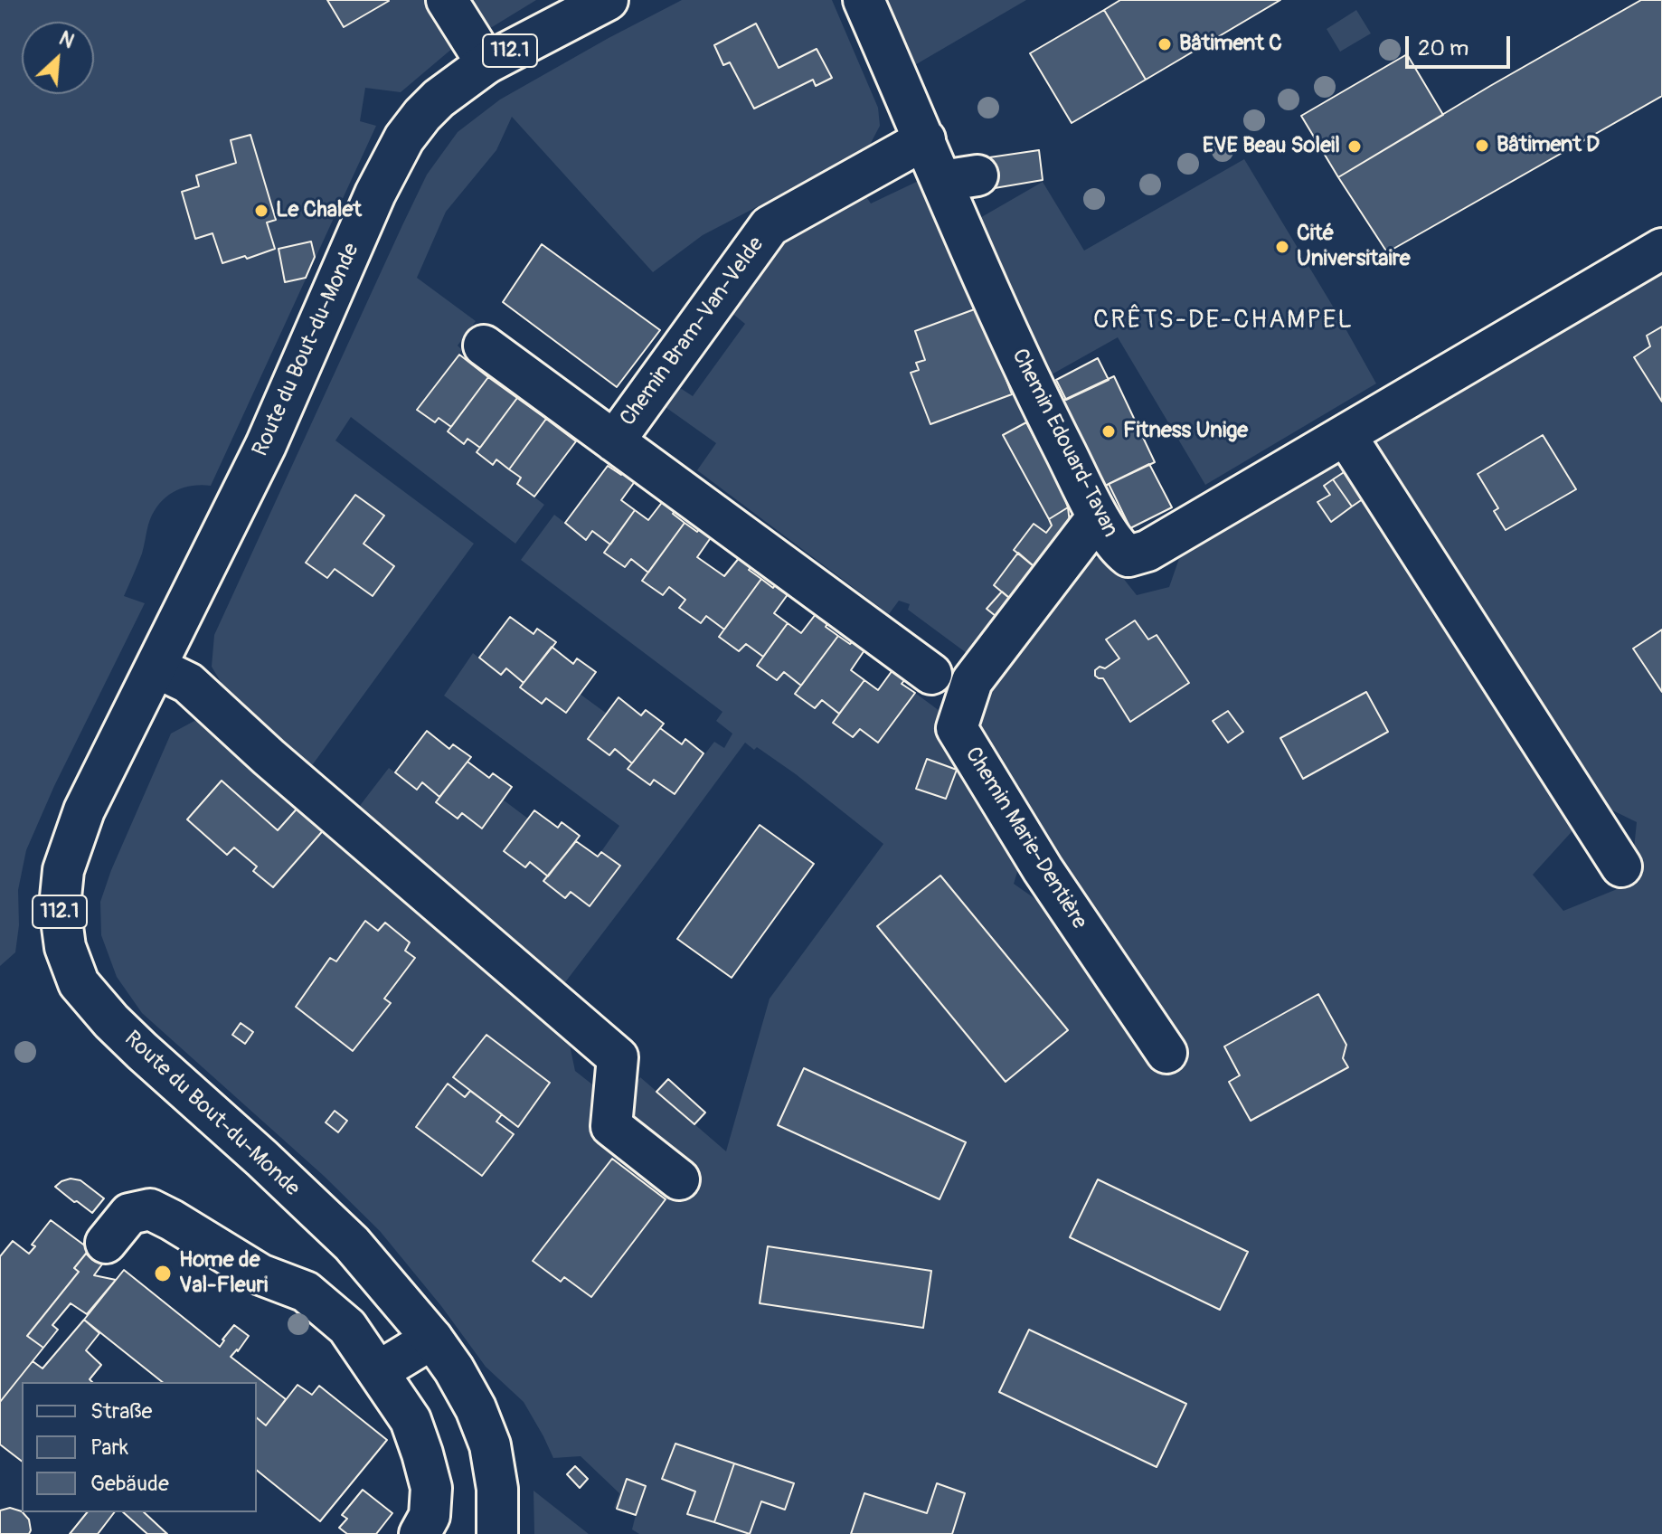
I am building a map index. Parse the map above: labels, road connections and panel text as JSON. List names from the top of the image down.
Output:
{
  "streets": {
    "street": [
      "112.1",
      "Chemin Bram-Van-Velde",
      "Route du Bout-du-Monde",
      "Chemin Edouard-Tavan",
      "Chemin Marie-Dentière"
    ]
  },
  "crossings": [
    ["Chemin Bram-Van-Velde", "Chemin Edouard-Tavan"],
    ["Chemin Edouard-Tavan", "Chemin Marie-Dentière"]
  ],
  "districts": ["CRÊTS-DE-CHAMPEL"],
  "places": [
    "Bâtiment C",
    "Bâtiment D",
    "EVE Beau Soleil",
    "Le Chalet",
    "Cité Universitaire",
    "Fitness Unige",
    "Home de Val-Fleuri"
  ],
  "legend": ["Straße", "Park", "Gebäude"],
  "scale_bar": "20 m",
  "north": "top right"
}
